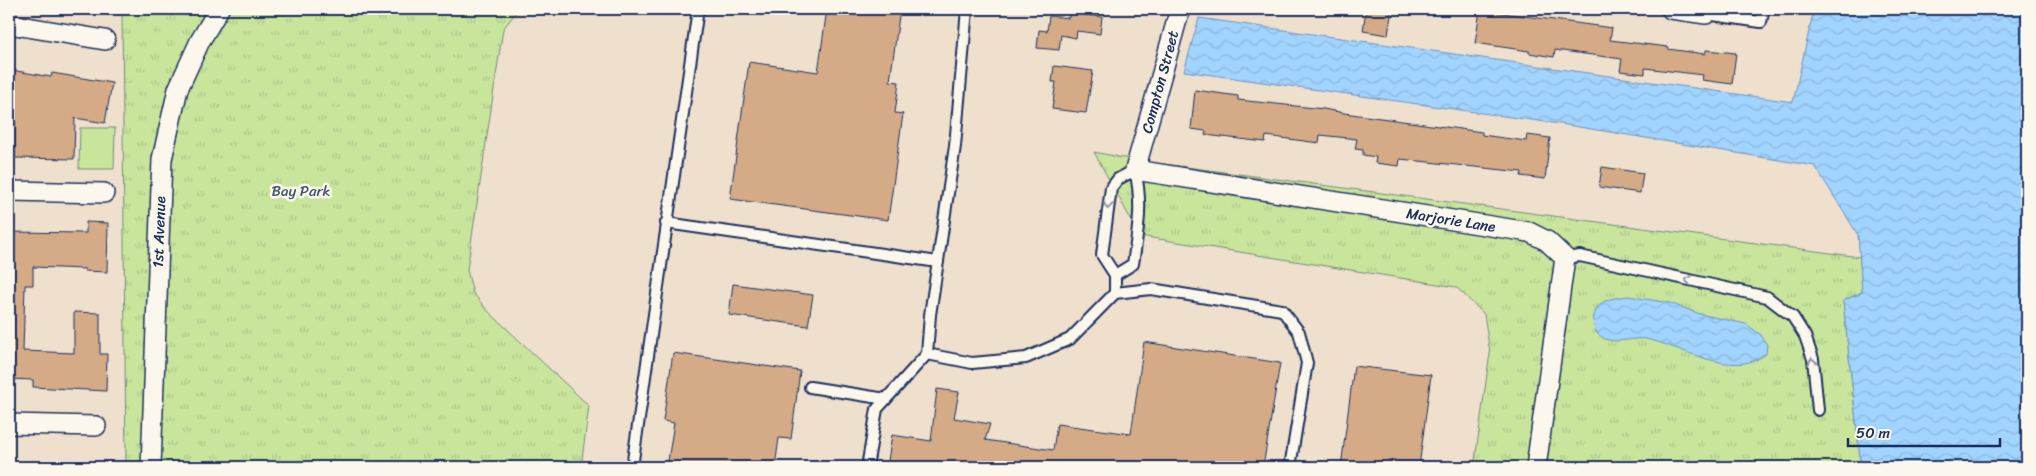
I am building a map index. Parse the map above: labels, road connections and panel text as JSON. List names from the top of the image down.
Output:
{
  "streets": {
    "street": ["Compton Street", "Marjorie Lane", "1st Avenue"]
  },
  "crossings": [
    ["Compton Street", "Marjorie Lane"]
  ],
  "parks": ["Bay Park"],
  "scale_bar": "50 m"
}
